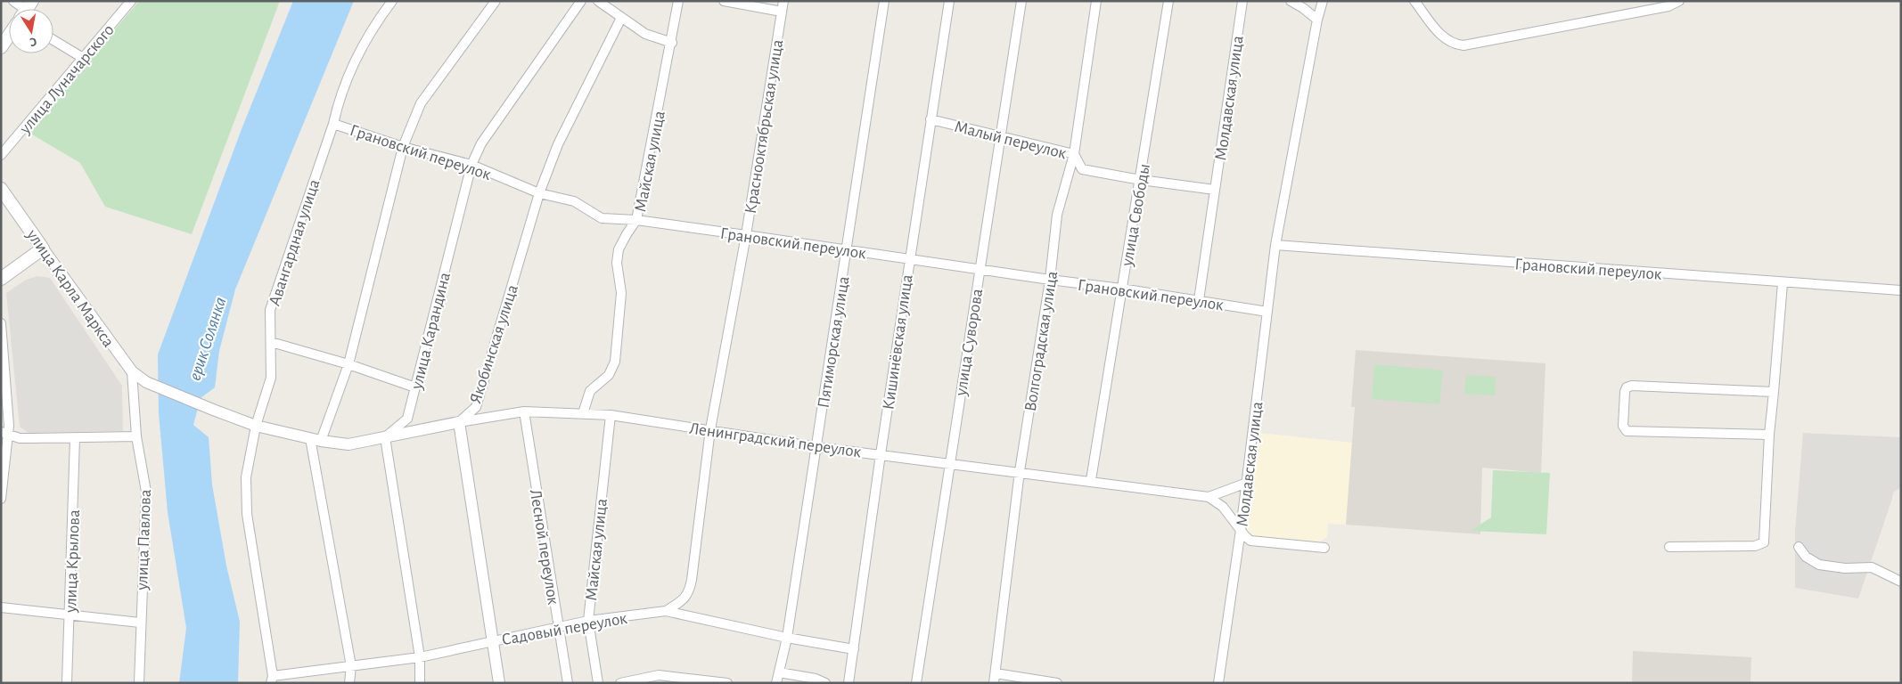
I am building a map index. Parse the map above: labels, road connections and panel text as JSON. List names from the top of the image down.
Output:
{
  "streets": {
    "main road": ["улица Карла Маркса"],
    "street": [
      "улица Луначарского",
      "Молдавская улица",
      "Краснооктябрьская улица",
      "Малый переулок",
      "Грановский переулок",
      "Майская улица",
      "улица Свободы",
      "Авангардная улица",
      "улица Карандина",
      "Волгоградская улица",
      "Пятиморская улица",
      "Кишинёвская улица",
      "улица Суворова",
      "Якобинская улица",
      "Ленинградский переулок",
      "улица Павлова",
      "Лесной переулок",
      "улица Крылова",
      "Садовый переулок"
    ]
  },
  "crossings": [
    ["Молдавская улица", "Малый переулок"],
    ["Молдавская улица", "Грановский переулок"],
    ["Молдавская улица", "Ленинградский переулок"],
    ["Краснооктябрьская улица", "Грановский переулок"],
    ["Краснооктябрьская улица", "Ленинградский переулок"],
    ["Краснооктябрьская улица", "Садовый переулок"],
    ["Малый переулок", "улица Свободы"],
    ["Малый переулок", "Волгоградская улица"],
    ["Малый переулок", "Кишинёвская улица"],
    ["Малый переулок", "улица Суворова"],
    ["Грановский переулок", "Майская улица"],
    ["Грановский переулок", "улица Свободы"],
    ["Грановский переулок", "Авангардная улица"],
    ["Грановский переулок", "улица Карандина"],
    ["Грановский переулок", "Волгоградская улица"],
    ["Грановский переулок", "Пятиморская улица"],
    ["Грановский переулок", "Кишинёвская улица"],
    ["Грановский переулок", "улица Суворова"],
    ["Грановский переулок", "Якобинская улица"],
    ["Майская улица", "Ленинградский переулок"],
    ["Майская улица", "Садовый переулок"],
    ["улица Свободы", "Ленинградский переулок"],
    ["Авангардная улица", "Ленинградский переулок"],
    ["Авангардная улица", "Садовый переулок"],
    ["улица Карла Маркса", "Ленинградский переулок"],
    ["улица Карла Маркса", "улица Павлова"],
    ["улица Карандина", "Ленинградский переулок"],
    ["Волгоградская улица", "Ленинградский переулок"],
    ["Пятиморская улица", "Ленинградский переулок"],
    ["Пятиморская улица", "Садовый переулок"],
    ["Кишинёвская улица", "Ленинградский переулок"],
    ["Кишинёвская улица", "Садовый переулок"],
    ["улица Суворова", "Ленинградский переулок"],
    ["Якобинская улица", "Ленинградский переулок"],
    ["Якобинская улица", "Садовый переулок"],
    ["Ленинградский переулок", "Лесной переулок"],
    ["Лесной переулок", "Садовый переулок"]
  ],
  "water": ["ерик Солянка"],
  "north": "bottom"
}
